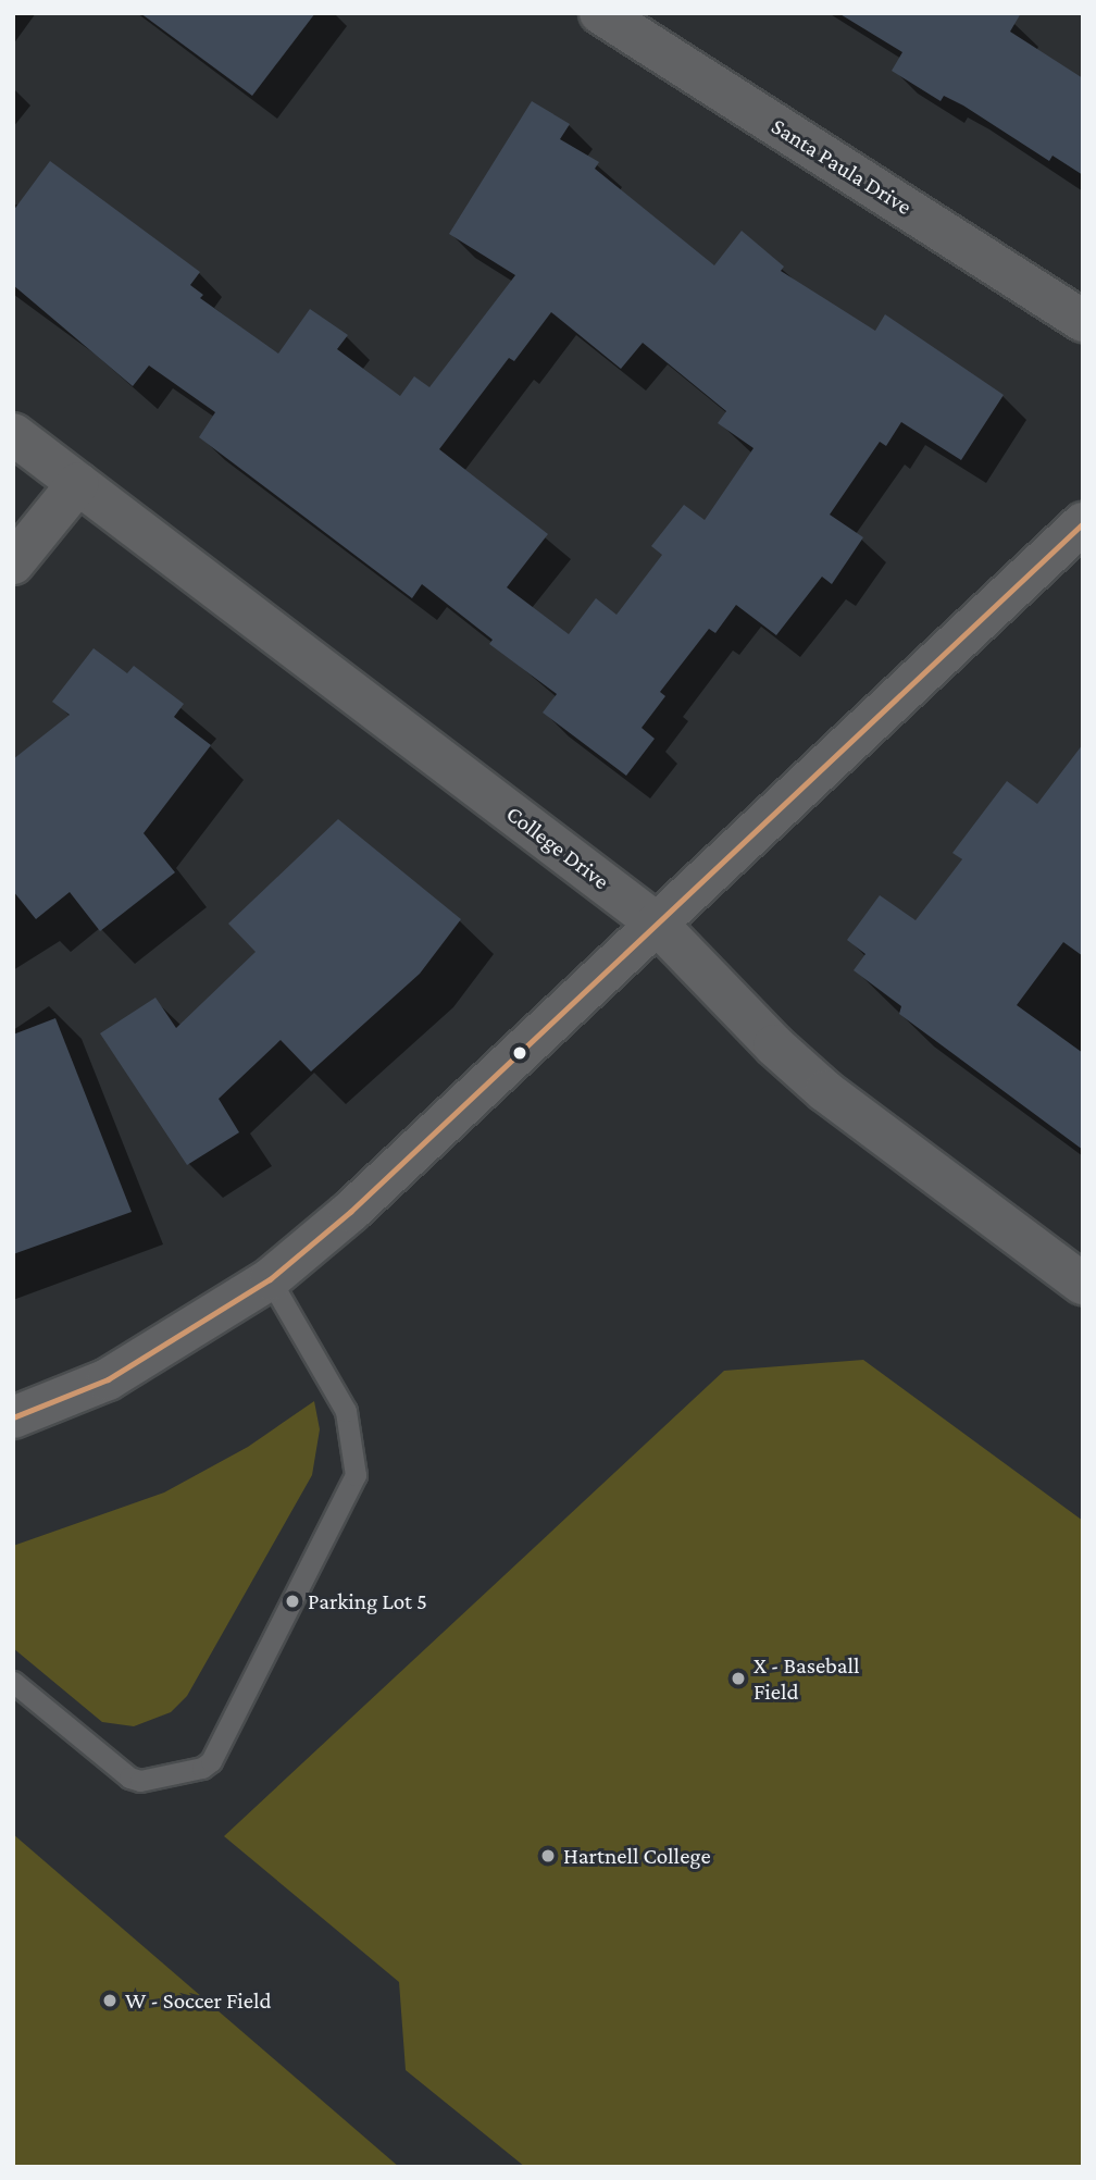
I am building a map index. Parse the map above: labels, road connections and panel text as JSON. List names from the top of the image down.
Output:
{
  "streets": {
    "street": ["Santa Paula Drive", "College Drive"]
  },
  "places": [
    "Parking Lot 5",
    "X - Baseball Field",
    "Hartnell College",
    "W - Soccer Field"
  ]
}
